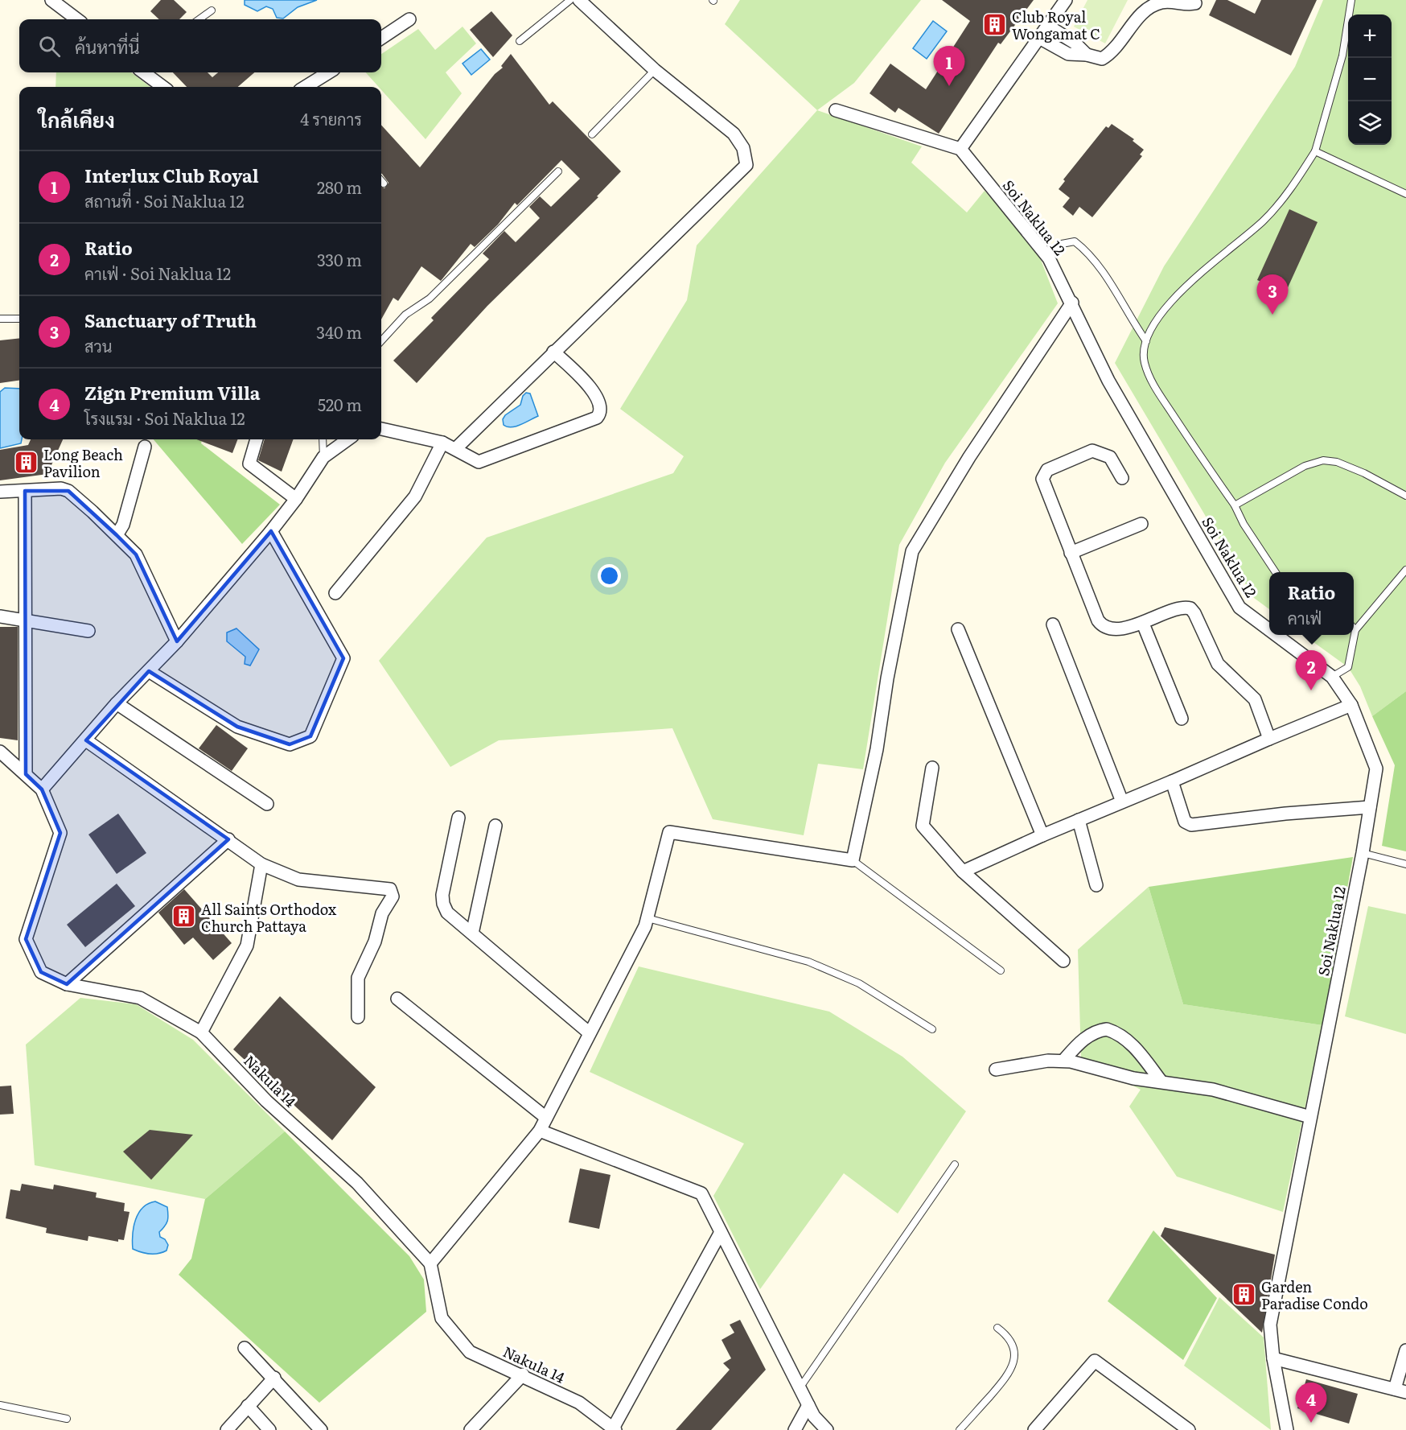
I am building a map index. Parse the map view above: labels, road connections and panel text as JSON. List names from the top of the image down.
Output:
{
  "streets": {
    "street": ["Soi Naklua 12", "Nakula 14"]
  },
  "places": {
    "building": [
      "Club Royal Wongamat C",
      "Long Beach Pavilion",
      "All Saints Orthodox Church Pattaya",
      "Garden Paradise Condo"
    ]
  },
  "page": {
    "map_buttons": ["+", "−"],
    "search": "ค้นหาที่นี่",
    "pins": [
      "1",
      "3",
      "2",
      "4"
    ],
    "heading": ["ใกล้เคียง", "4 รายการ"],
    "list": [
      {
        "mark": "1",
        "name": "Interlux Club Royal",
        "note": "สถานที่ · Soi Naklua 12",
        "value": "280 m"
      },
      {
        "mark": "2",
        "name": "Ratio",
        "note": "คาเฟ่ · Soi Naklua 12",
        "value": "330 m"
      },
      {
        "mark": "3",
        "name": "Sanctuary of Truth",
        "note": "สวน",
        "value": "340 m"
      },
      {
        "mark": "4",
        "name": "Zign Premium Villa",
        "note": "โรงแรม · Soi Naklua 12",
        "value": "520 m"
      }
    ],
    "popup": ["Ratio", "คาเฟ่"]
  }
}
